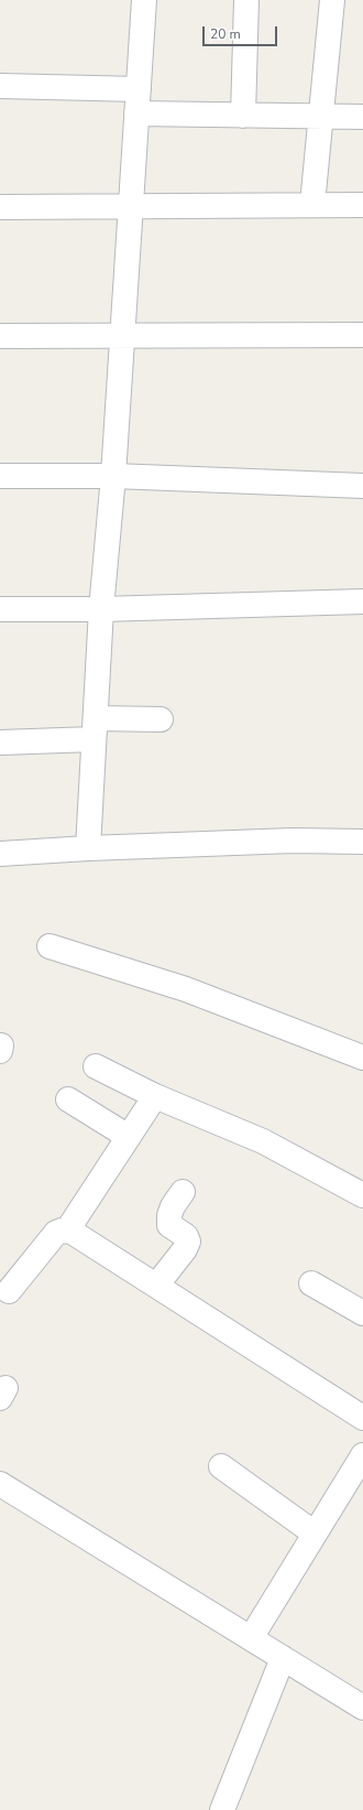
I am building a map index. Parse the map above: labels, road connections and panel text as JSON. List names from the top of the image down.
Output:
{
  "scale_bar": "20 m"
}
